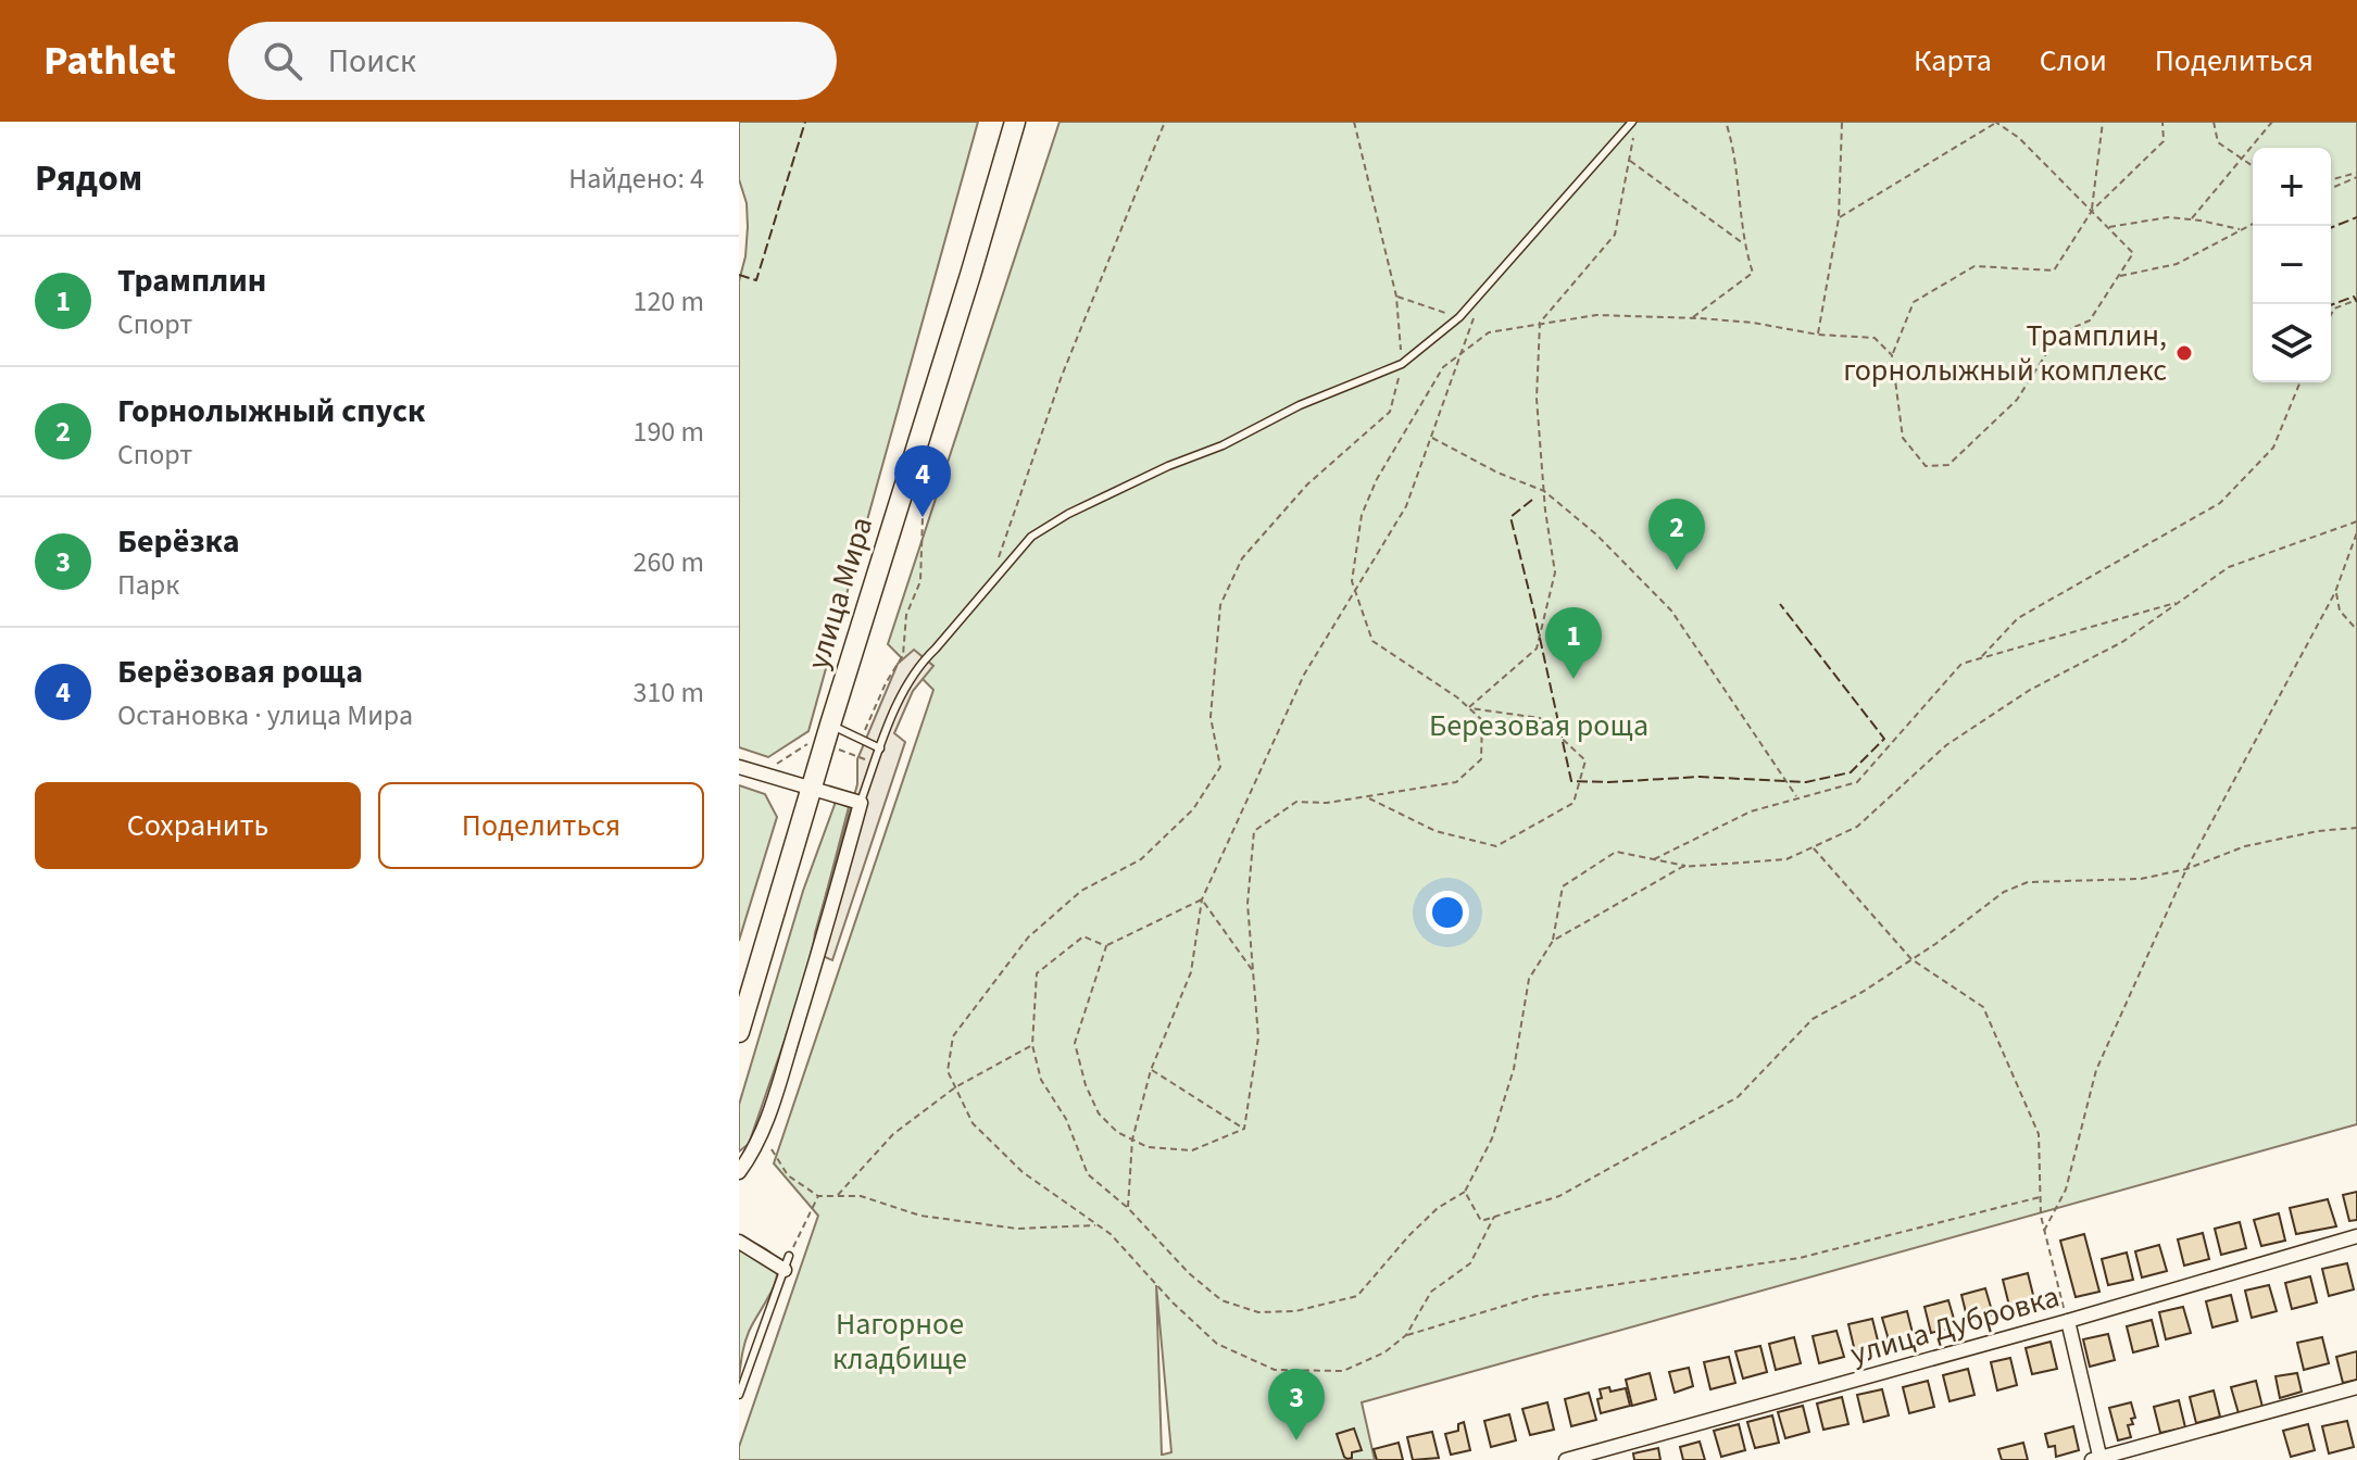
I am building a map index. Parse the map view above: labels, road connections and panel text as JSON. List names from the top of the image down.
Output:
{
  "streets": {
    "main road": ["улица Мира"],
    "street": ["улица Дубровка"]
  },
  "parks": ["Березовая роща", "Нагорное кладбище"],
  "places": ["Трамплин, горнолыжный комплекс"],
  "page": {
    "header": "Pathlet",
    "search": "Поиск",
    "nav": ["Карта", "Слои", "Поделиться"],
    "heading": ["Рядом", "Найдено: 4"],
    "map_buttons": ["+", "−"],
    "list": [
      {
        "mark": "1",
        "name": "Трамплин",
        "note": "Спорт",
        "value": "120 m"
      },
      {
        "mark": "2",
        "name": "Горнолыжный спуск",
        "note": "Спорт",
        "value": "190 m"
      },
      {
        "mark": "3",
        "name": "Берёзка",
        "note": "Парк",
        "value": "260 m"
      },
      {
        "mark": "4",
        "name": "Берёзовая роща",
        "note": "Остановка · улица Мира",
        "value": "310 m"
      }
    ],
    "pins": [
      "4",
      "2",
      "1",
      "3"
    ],
    "buttons": ["Сохранить", "Поделиться"]
  }
}
